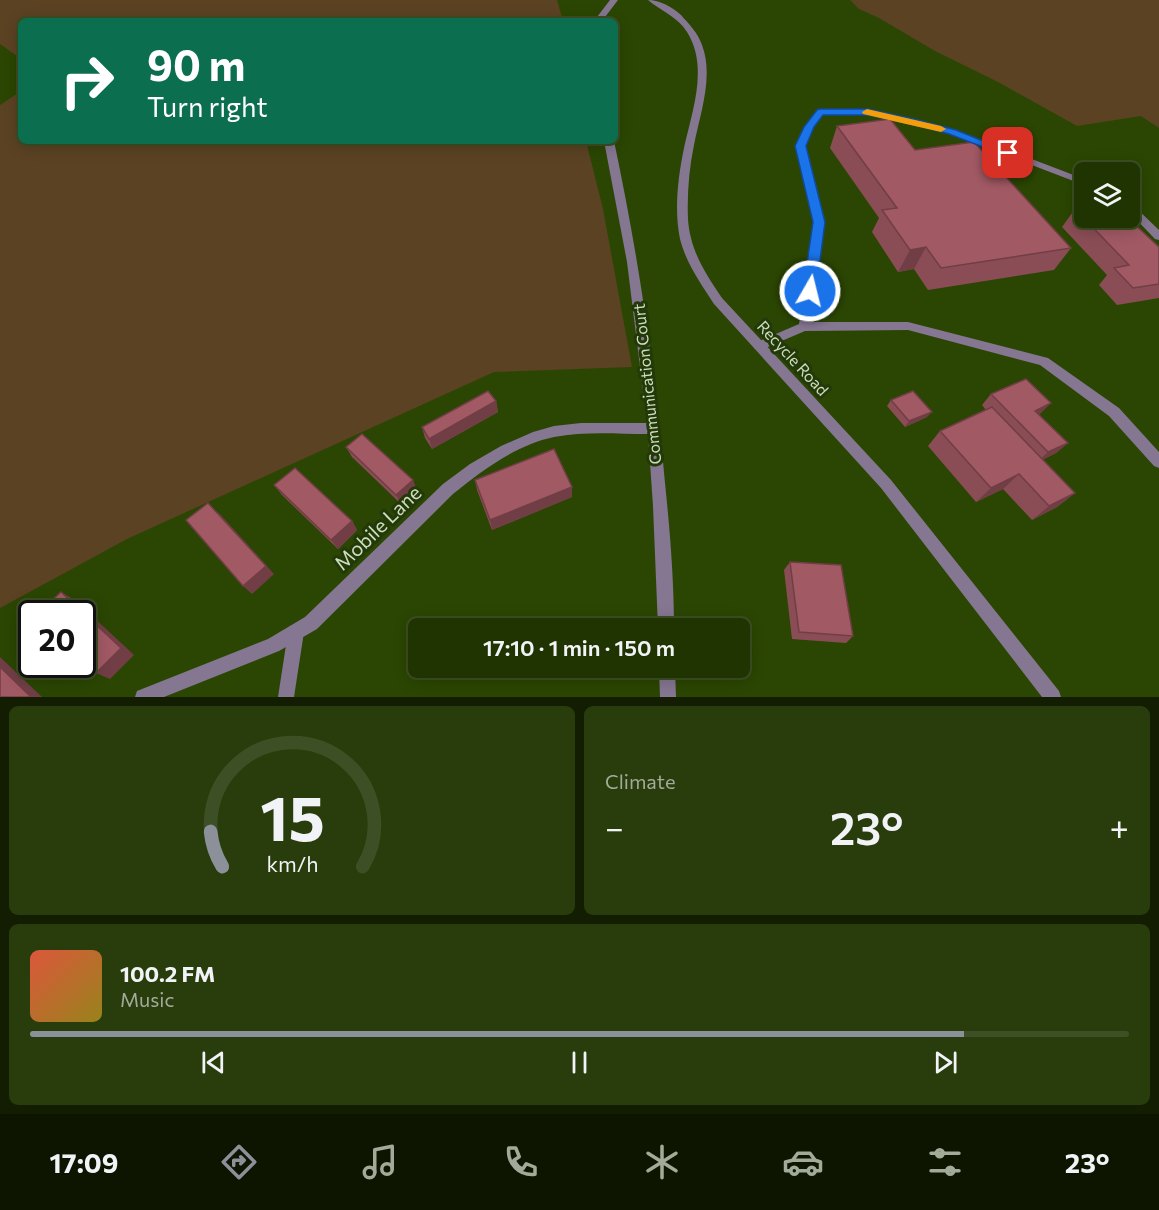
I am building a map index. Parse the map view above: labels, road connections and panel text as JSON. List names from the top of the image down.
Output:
{
  "streets": {
    "street": ["Recycle Road", "Communication Court", "Mobile Lane"]
  },
  "crossings": [
    ["Communication Court", "Mobile Lane"]
  ],
  "page": {
    "turn": ["90 m", "Turn right"],
    "limit": "20",
    "trip": "17:10 · 1 min · 150 m",
    "tile": "Climate",
    "heat": ["−", "23°", "+"],
    "song": ["100.2 FM", "Music"],
    "tabs": ["17:09", "23°"],
    "gauge": ["15", "km/h"]
  }
}
